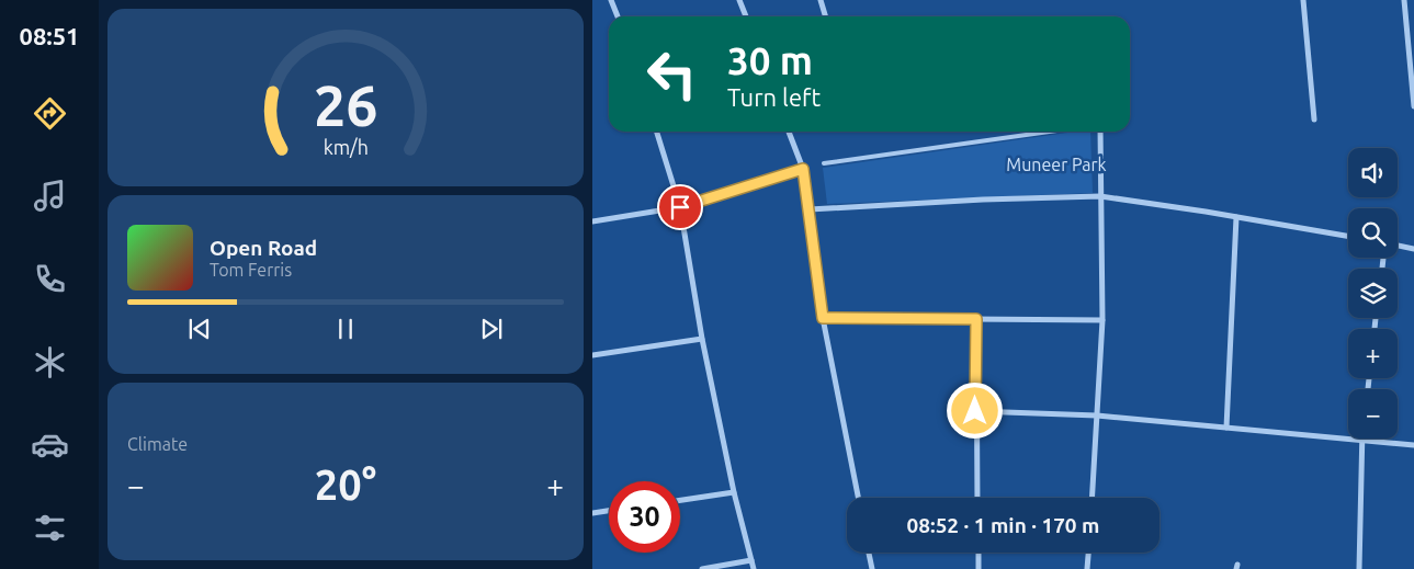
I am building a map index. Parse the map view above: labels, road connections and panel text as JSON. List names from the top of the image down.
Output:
{
  "parks": ["Muneer Park"],
  "page": {
    "tabs": "08:51",
    "turn": ["30 m", "Turn left"],
    "map_buttons": ["+", "−"],
    "song": ["Open Road", "Tom Ferris"],
    "tile": "Climate",
    "heat": ["−", "20°", "+"],
    "limit": "30",
    "trip": "08:52 · 1 min · 170 m",
    "gauge": ["26", "km/h"]
  }
}
